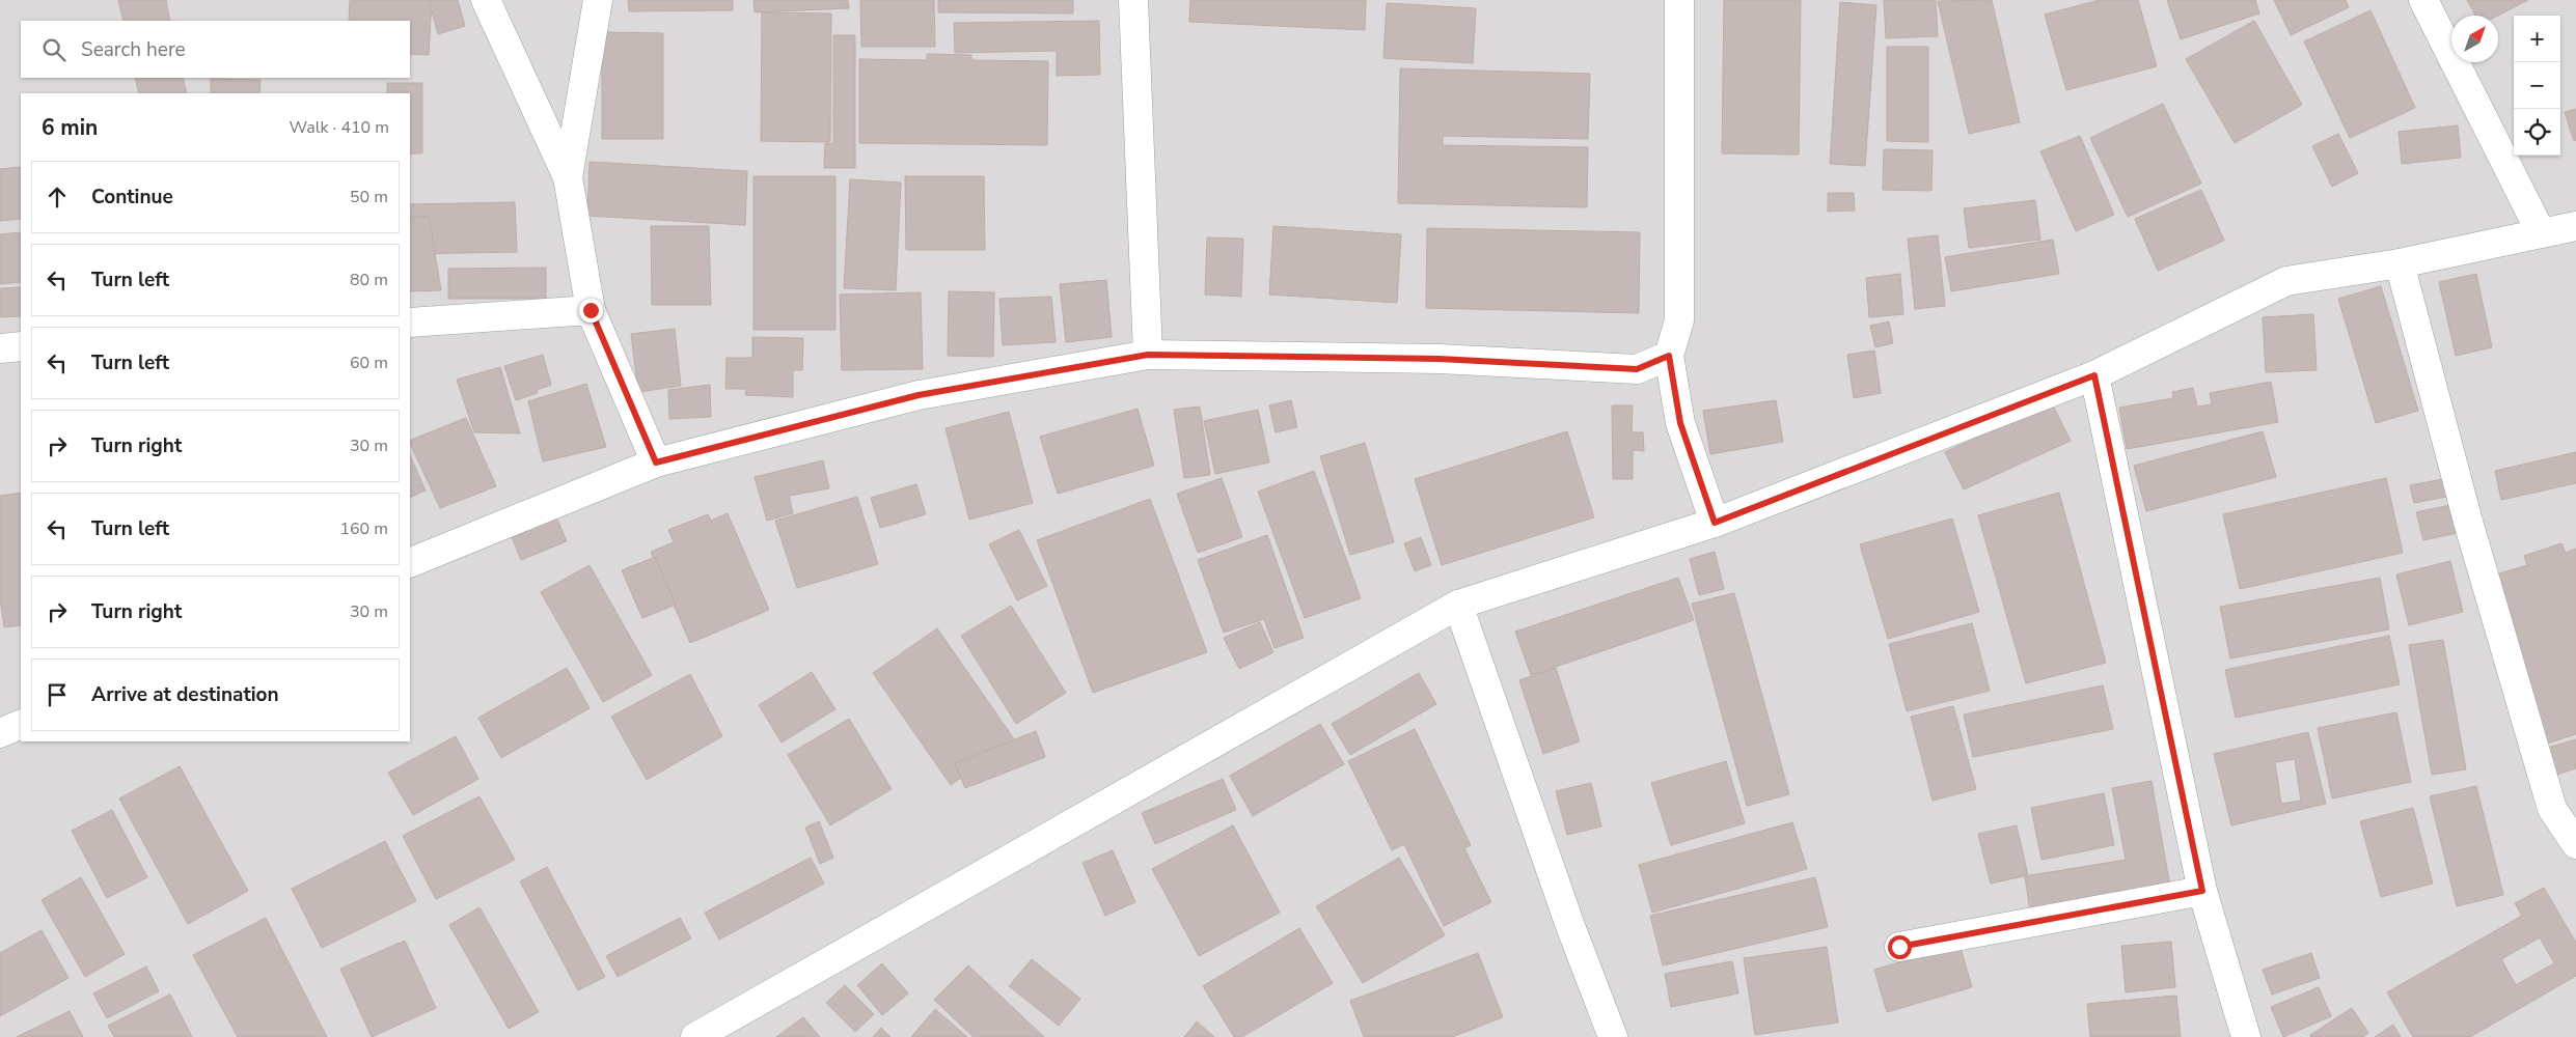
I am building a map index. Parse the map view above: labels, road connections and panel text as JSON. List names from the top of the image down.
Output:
{
  "north": "top right",
  "page": {
    "map_buttons": ["+", "−"],
    "search": "Search here",
    "heading": ["6 min", "Walk · 410 m"],
    "list": [
      ["Continue", "50 m"],
      ["Turn left", "80 m"],
      ["Turn left", "60 m"],
      ["Turn right", "30 m"],
      ["Turn left", "160 m"],
      ["Turn right", "30 m"],
      "Arrive at destination"
    ]
  }
}
